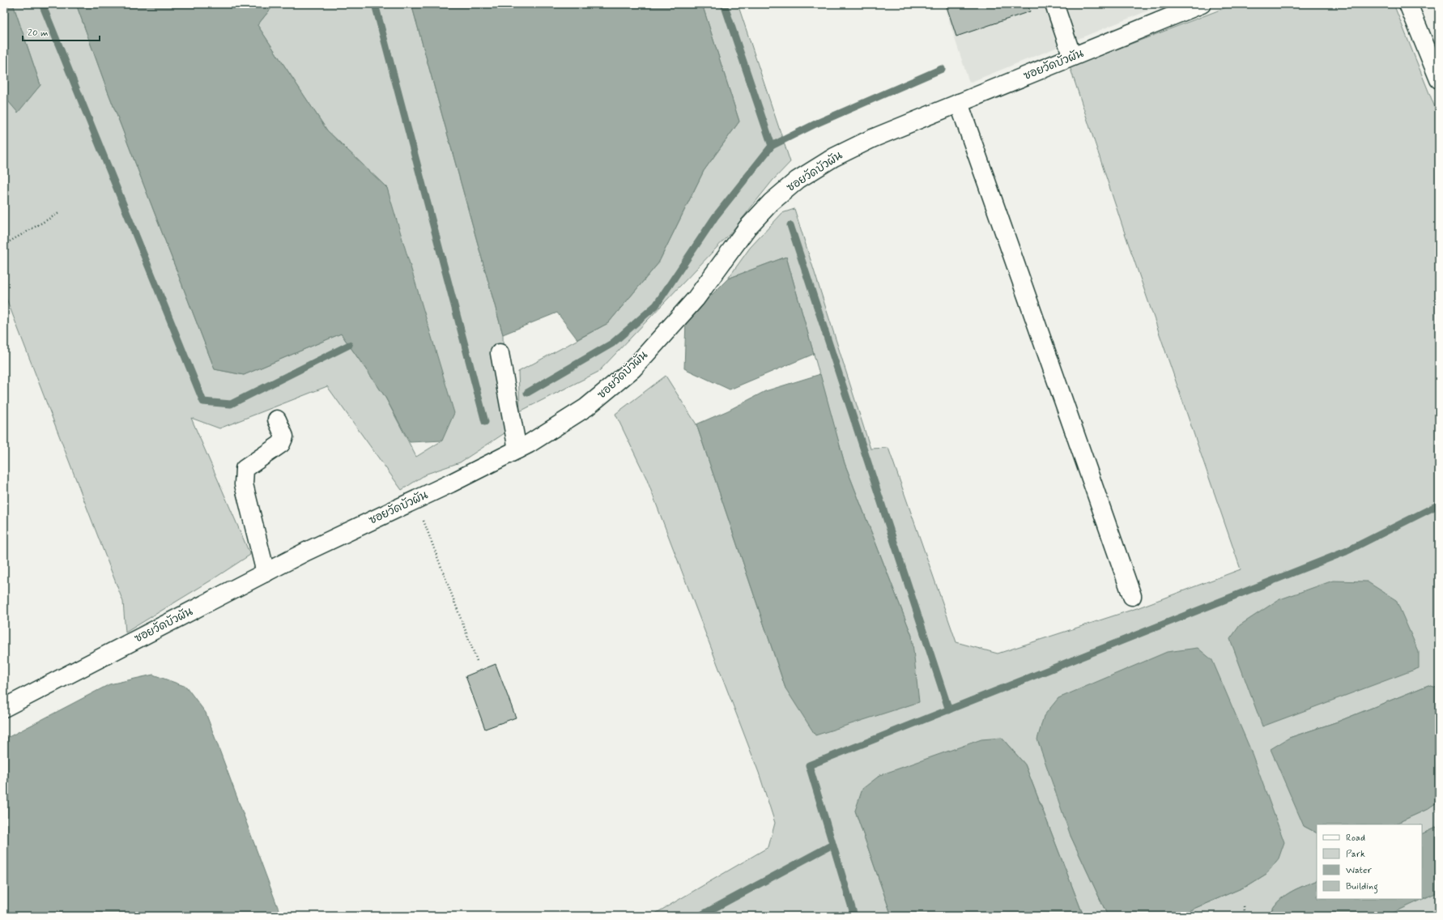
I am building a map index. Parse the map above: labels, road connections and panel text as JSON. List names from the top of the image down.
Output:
{
  "streets": {
    "street": ["ซอยวัดบัวผัน"]
  },
  "legend": [
    "Road",
    "Park",
    "Water",
    "Building"
  ],
  "scale_bar": "20 m"
}
